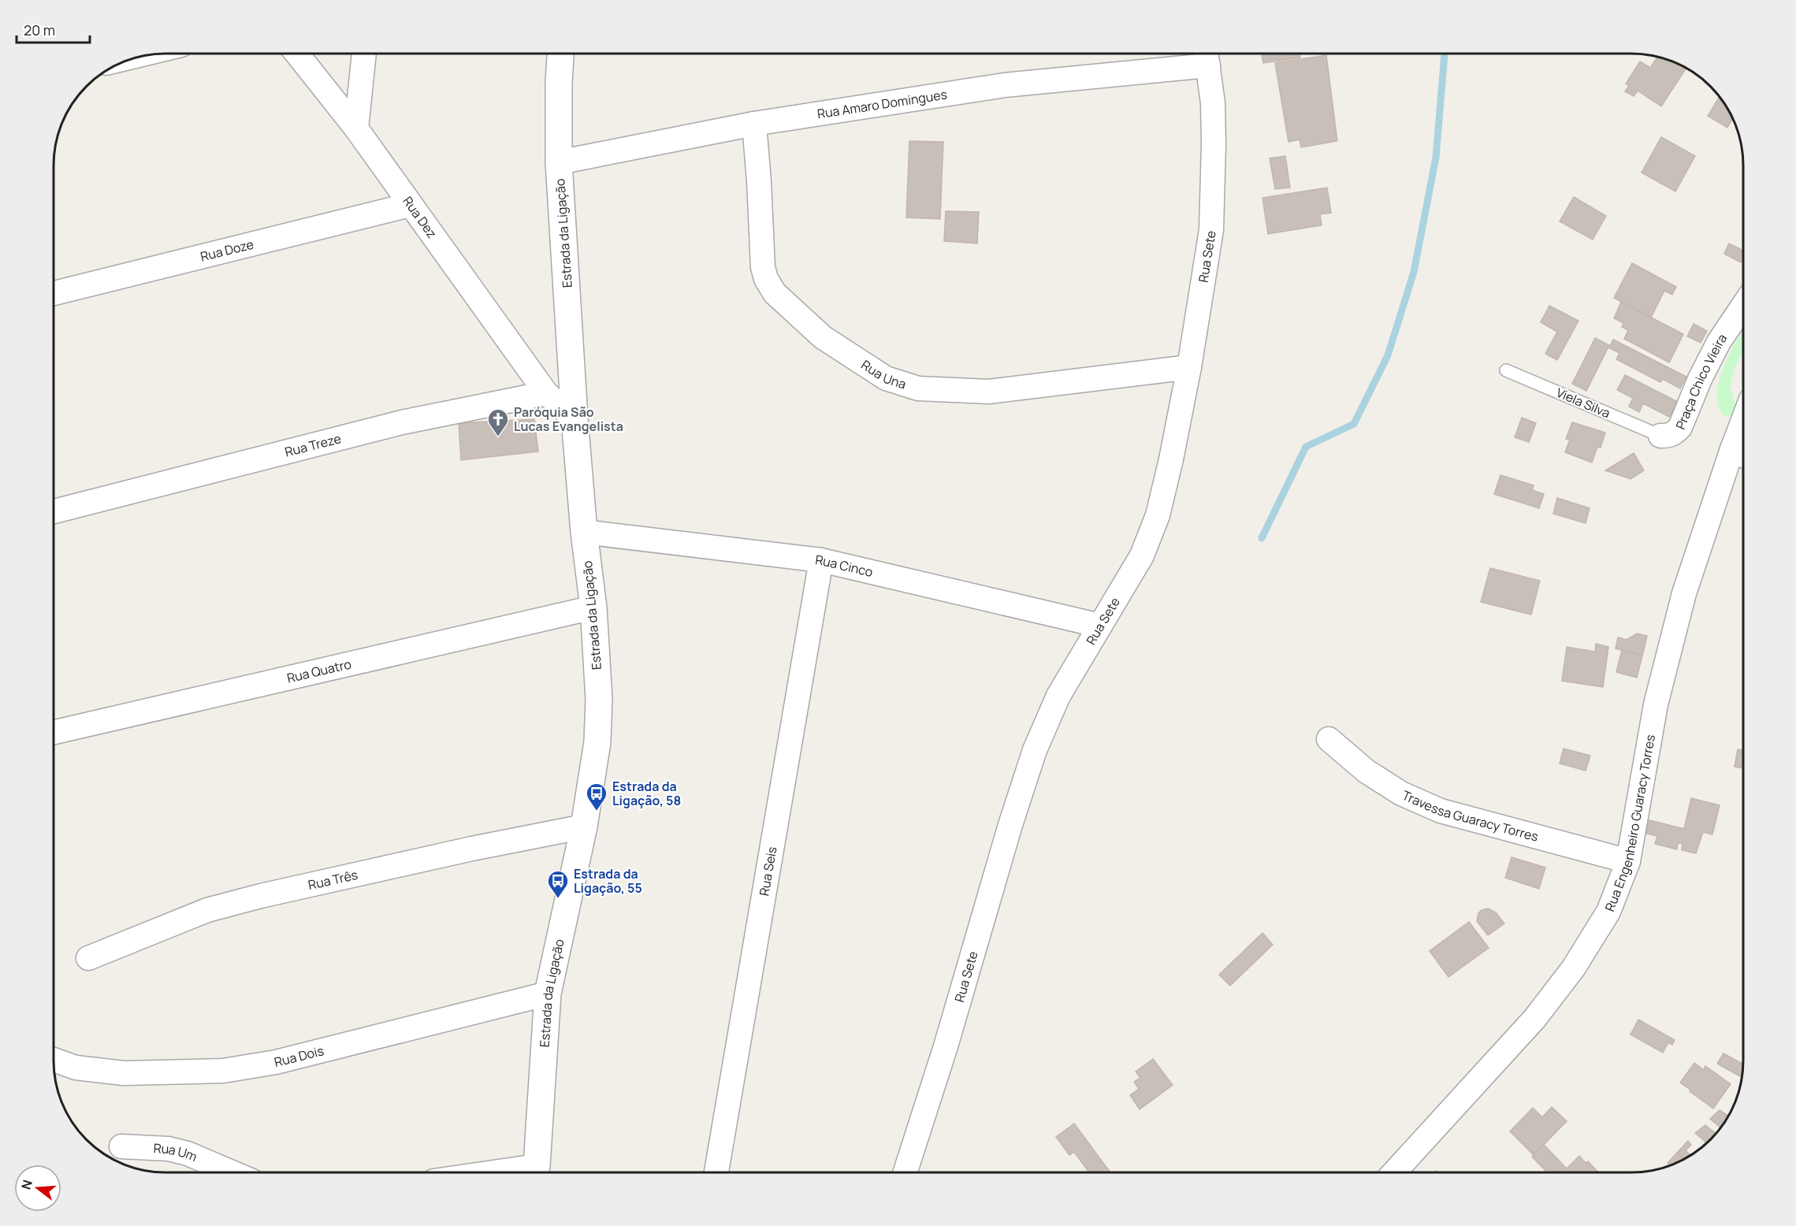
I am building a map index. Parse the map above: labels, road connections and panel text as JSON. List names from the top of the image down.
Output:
{
  "streets": {
    "street": [
      "Rua Amaro Domingues",
      "Rua Dez",
      "Estrada da Ligação",
      "Rua Doze",
      "Rua Sete",
      "Rua Una",
      "Praça Chico Vieira",
      "Rua Treze",
      "Rua Cinco",
      "Rua Quatro",
      "Travessa Guaracy Torres",
      "Rua Engenheiro Guaracy Torres",
      "Rua Seis",
      "Rua Três",
      "Rua Dois",
      "Rua Um"
    ],
    "lane": ["Viela Silva"]
  },
  "crossings": [
    ["Rua Amaro Domingues", "Estrada da Ligação"],
    ["Rua Amaro Domingues", "Rua Sete"],
    ["Rua Amaro Domingues", "Rua Una"],
    ["Rua Dez", "Rua Doze"],
    ["Rua Dez", "Rua Treze"],
    ["Estrada da Ligação", "Rua Cinco"],
    ["Estrada da Ligação", "Rua Quatro"],
    ["Estrada da Ligação", "Rua Três"],
    ["Estrada da Ligação", "Rua Dois"],
    ["Rua Sete", "Rua Una"],
    ["Rua Sete", "Rua Cinco"],
    ["Praça Chico Vieira", "Viela Silva"],
    ["Rua Cinco", "Rua Seis"],
    ["Travessa Guaracy Torres", "Rua Engenheiro Guaracy Torres"]
  ],
  "places": {
    "church": ["Paróquia São Lucas Evangelista"],
    "bus stop": ["Estrada da Ligação, 58", "Estrada da Ligação, 55"]
  },
  "scale_bar": "20 m",
  "north": "left"
}
